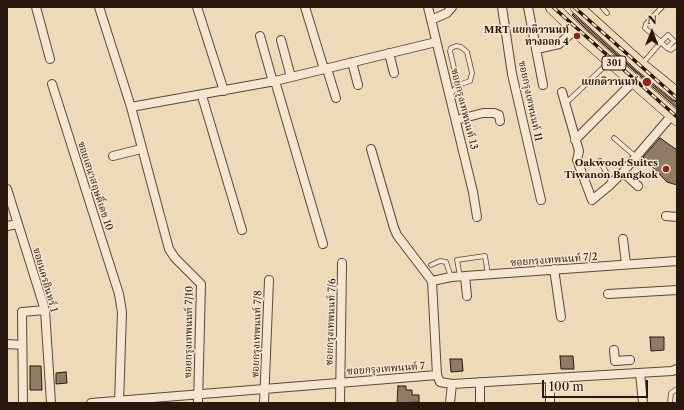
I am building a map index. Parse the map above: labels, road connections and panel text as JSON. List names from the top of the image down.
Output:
{
  "streets": {
    "main road": ["301"],
    "street": [
      "ซอยกรุงเทพนนท์ 11",
      "ซอยกรุงเทพนนท์ 13",
      "ซอยเสนาสฤษดิ์เดช 10",
      "ซอยกรุงเทพนนท์ 7/2",
      "ซอยนครอินทร์ 1",
      "ซอยกรุงเทพนนท์ 7/6",
      "ซอยกรุงเทพนนท์ 7/10",
      "ซอยกรุงเทพนนท์ 7/8",
      "ซอยกรุงเทพนนท์ 7"
    ]
  },
  "crossings": [
    ["ซอยเสนาสฤษดิ์เดช 10", "ซอยกรุงเทพนนท์ 7"],
    ["ซอยกรุงเทพนนท์ 7/6", "ซอยกรุงเทพนนท์ 7"],
    ["ซอยกรุงเทพนนท์ 7/10", "ซอยกรุงเทพนนท์ 7"],
    ["ซอยกรุงเทพนนท์ 7/8", "ซอยกรุงเทพนนท์ 7"]
  ],
  "places": ["MRT แยกติวานนท์ ทางออก 4", "แยกติวานนท์", "Oakwood Suites Tiwanon Bangkok"],
  "scale_bar": "100 m",
  "north": "top"
}
